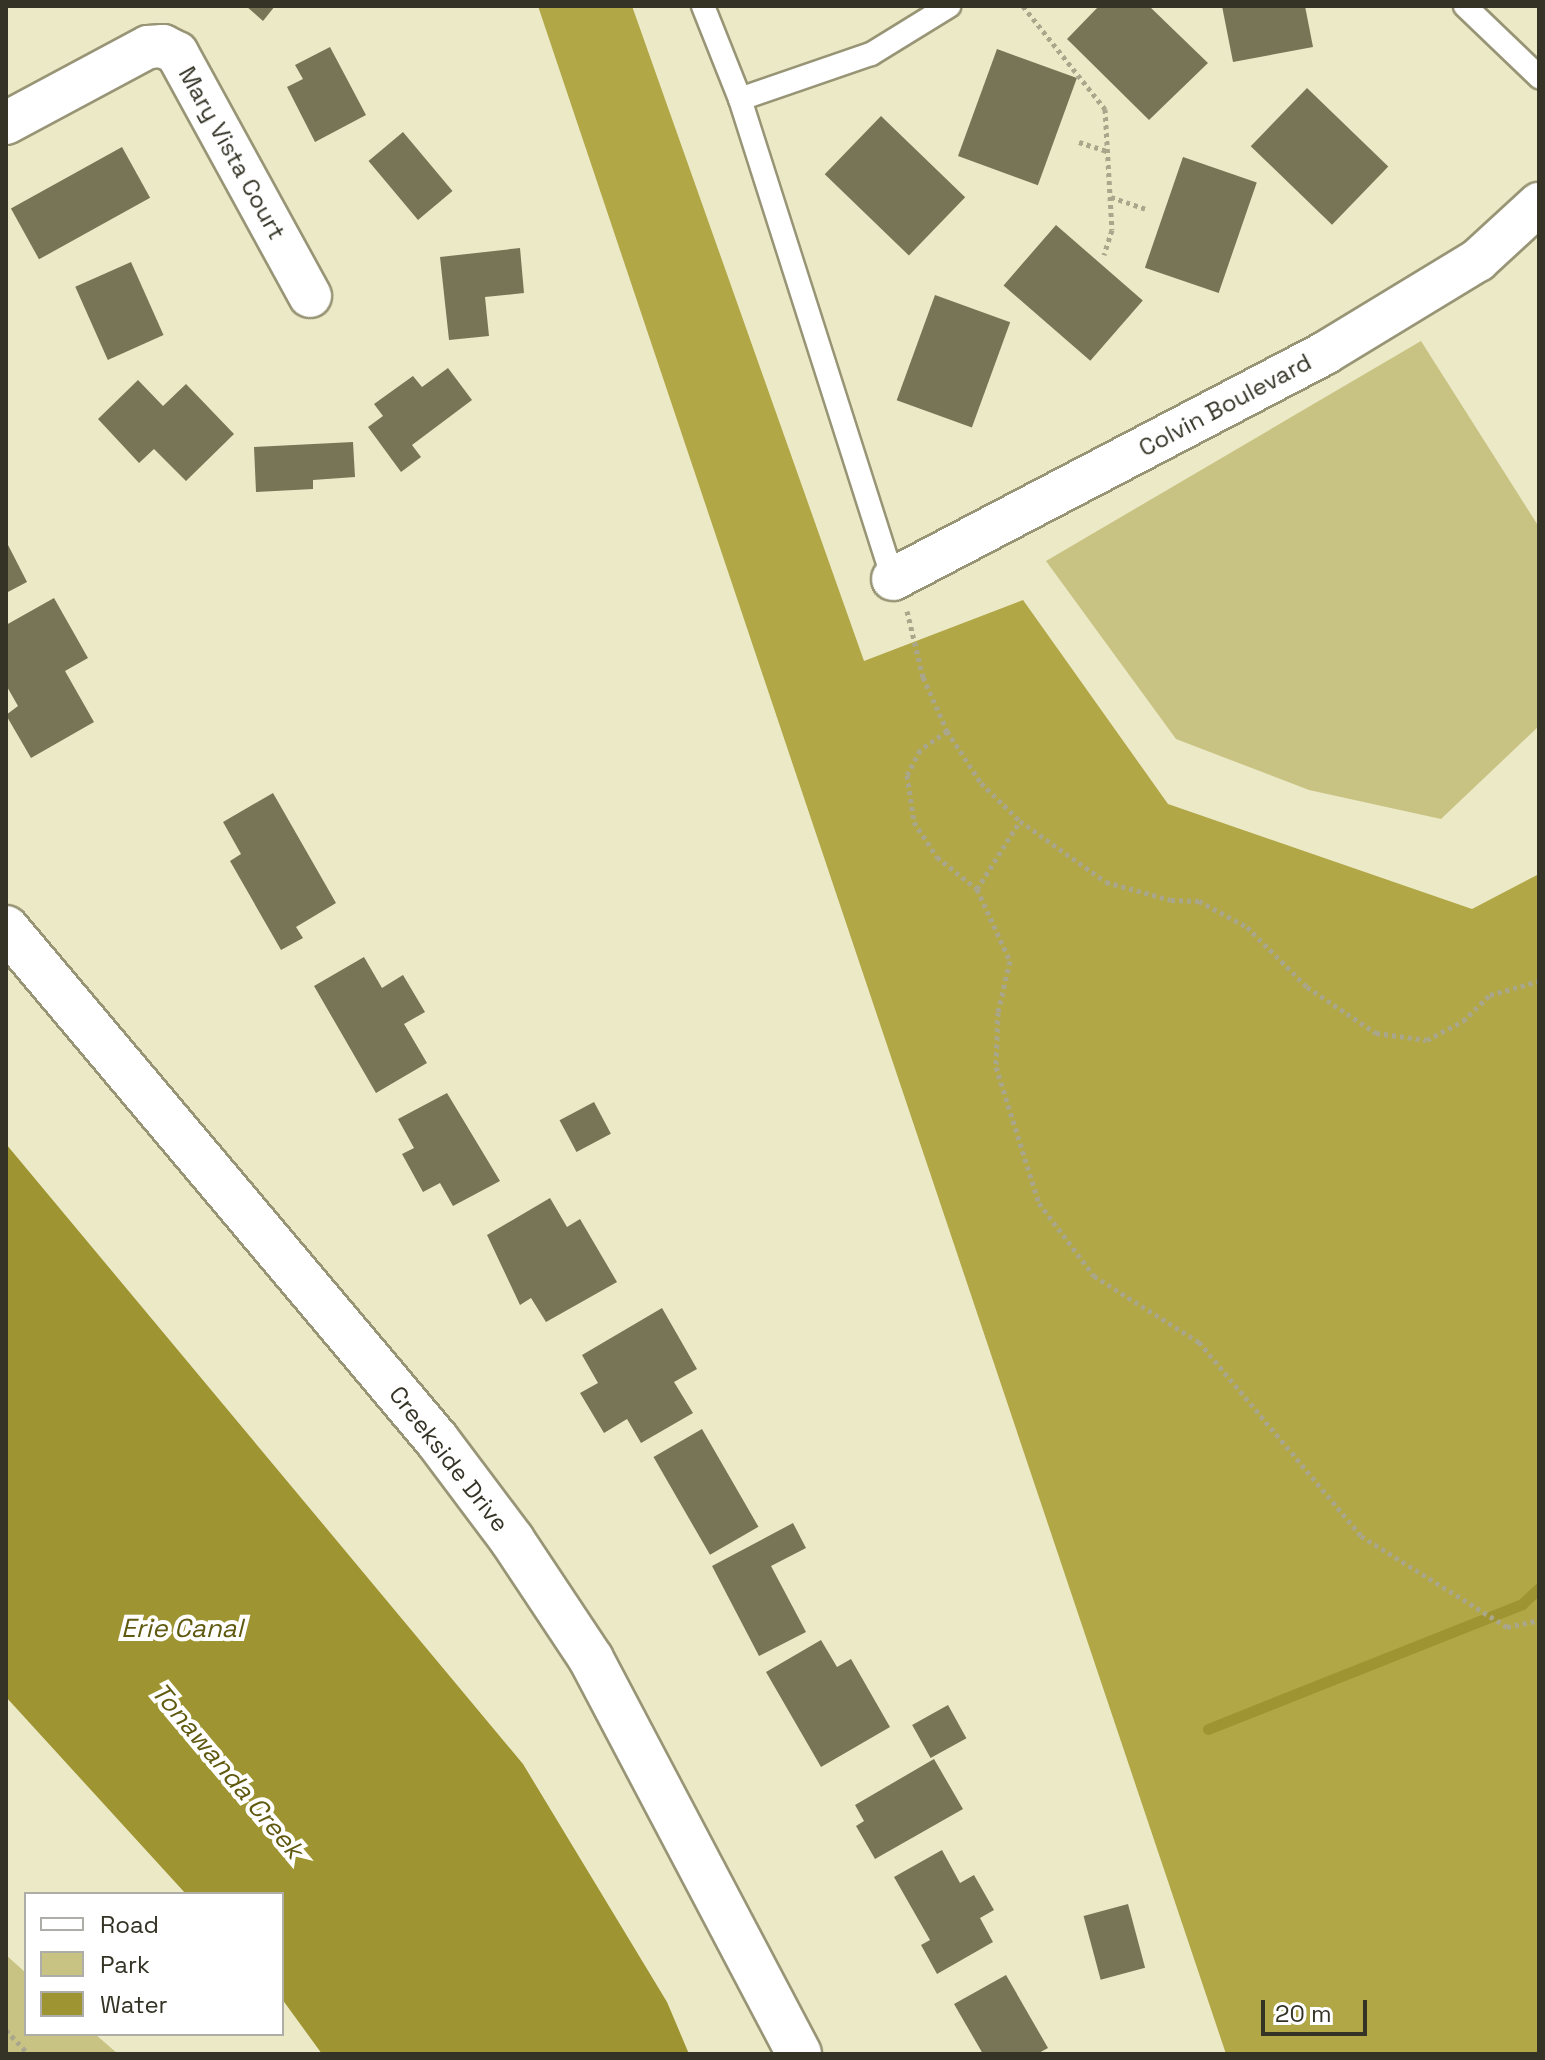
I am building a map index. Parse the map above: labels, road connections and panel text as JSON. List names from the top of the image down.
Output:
{
  "streets": {
    "street": ["Mary Vista Court", "Colvin Boulevard", "Creekside Drive"]
  },
  "water": ["Erie Canal", "Tonawanda Creek"],
  "legend": ["Road", "Park", "Water"],
  "scale_bar": "20 m"
}
